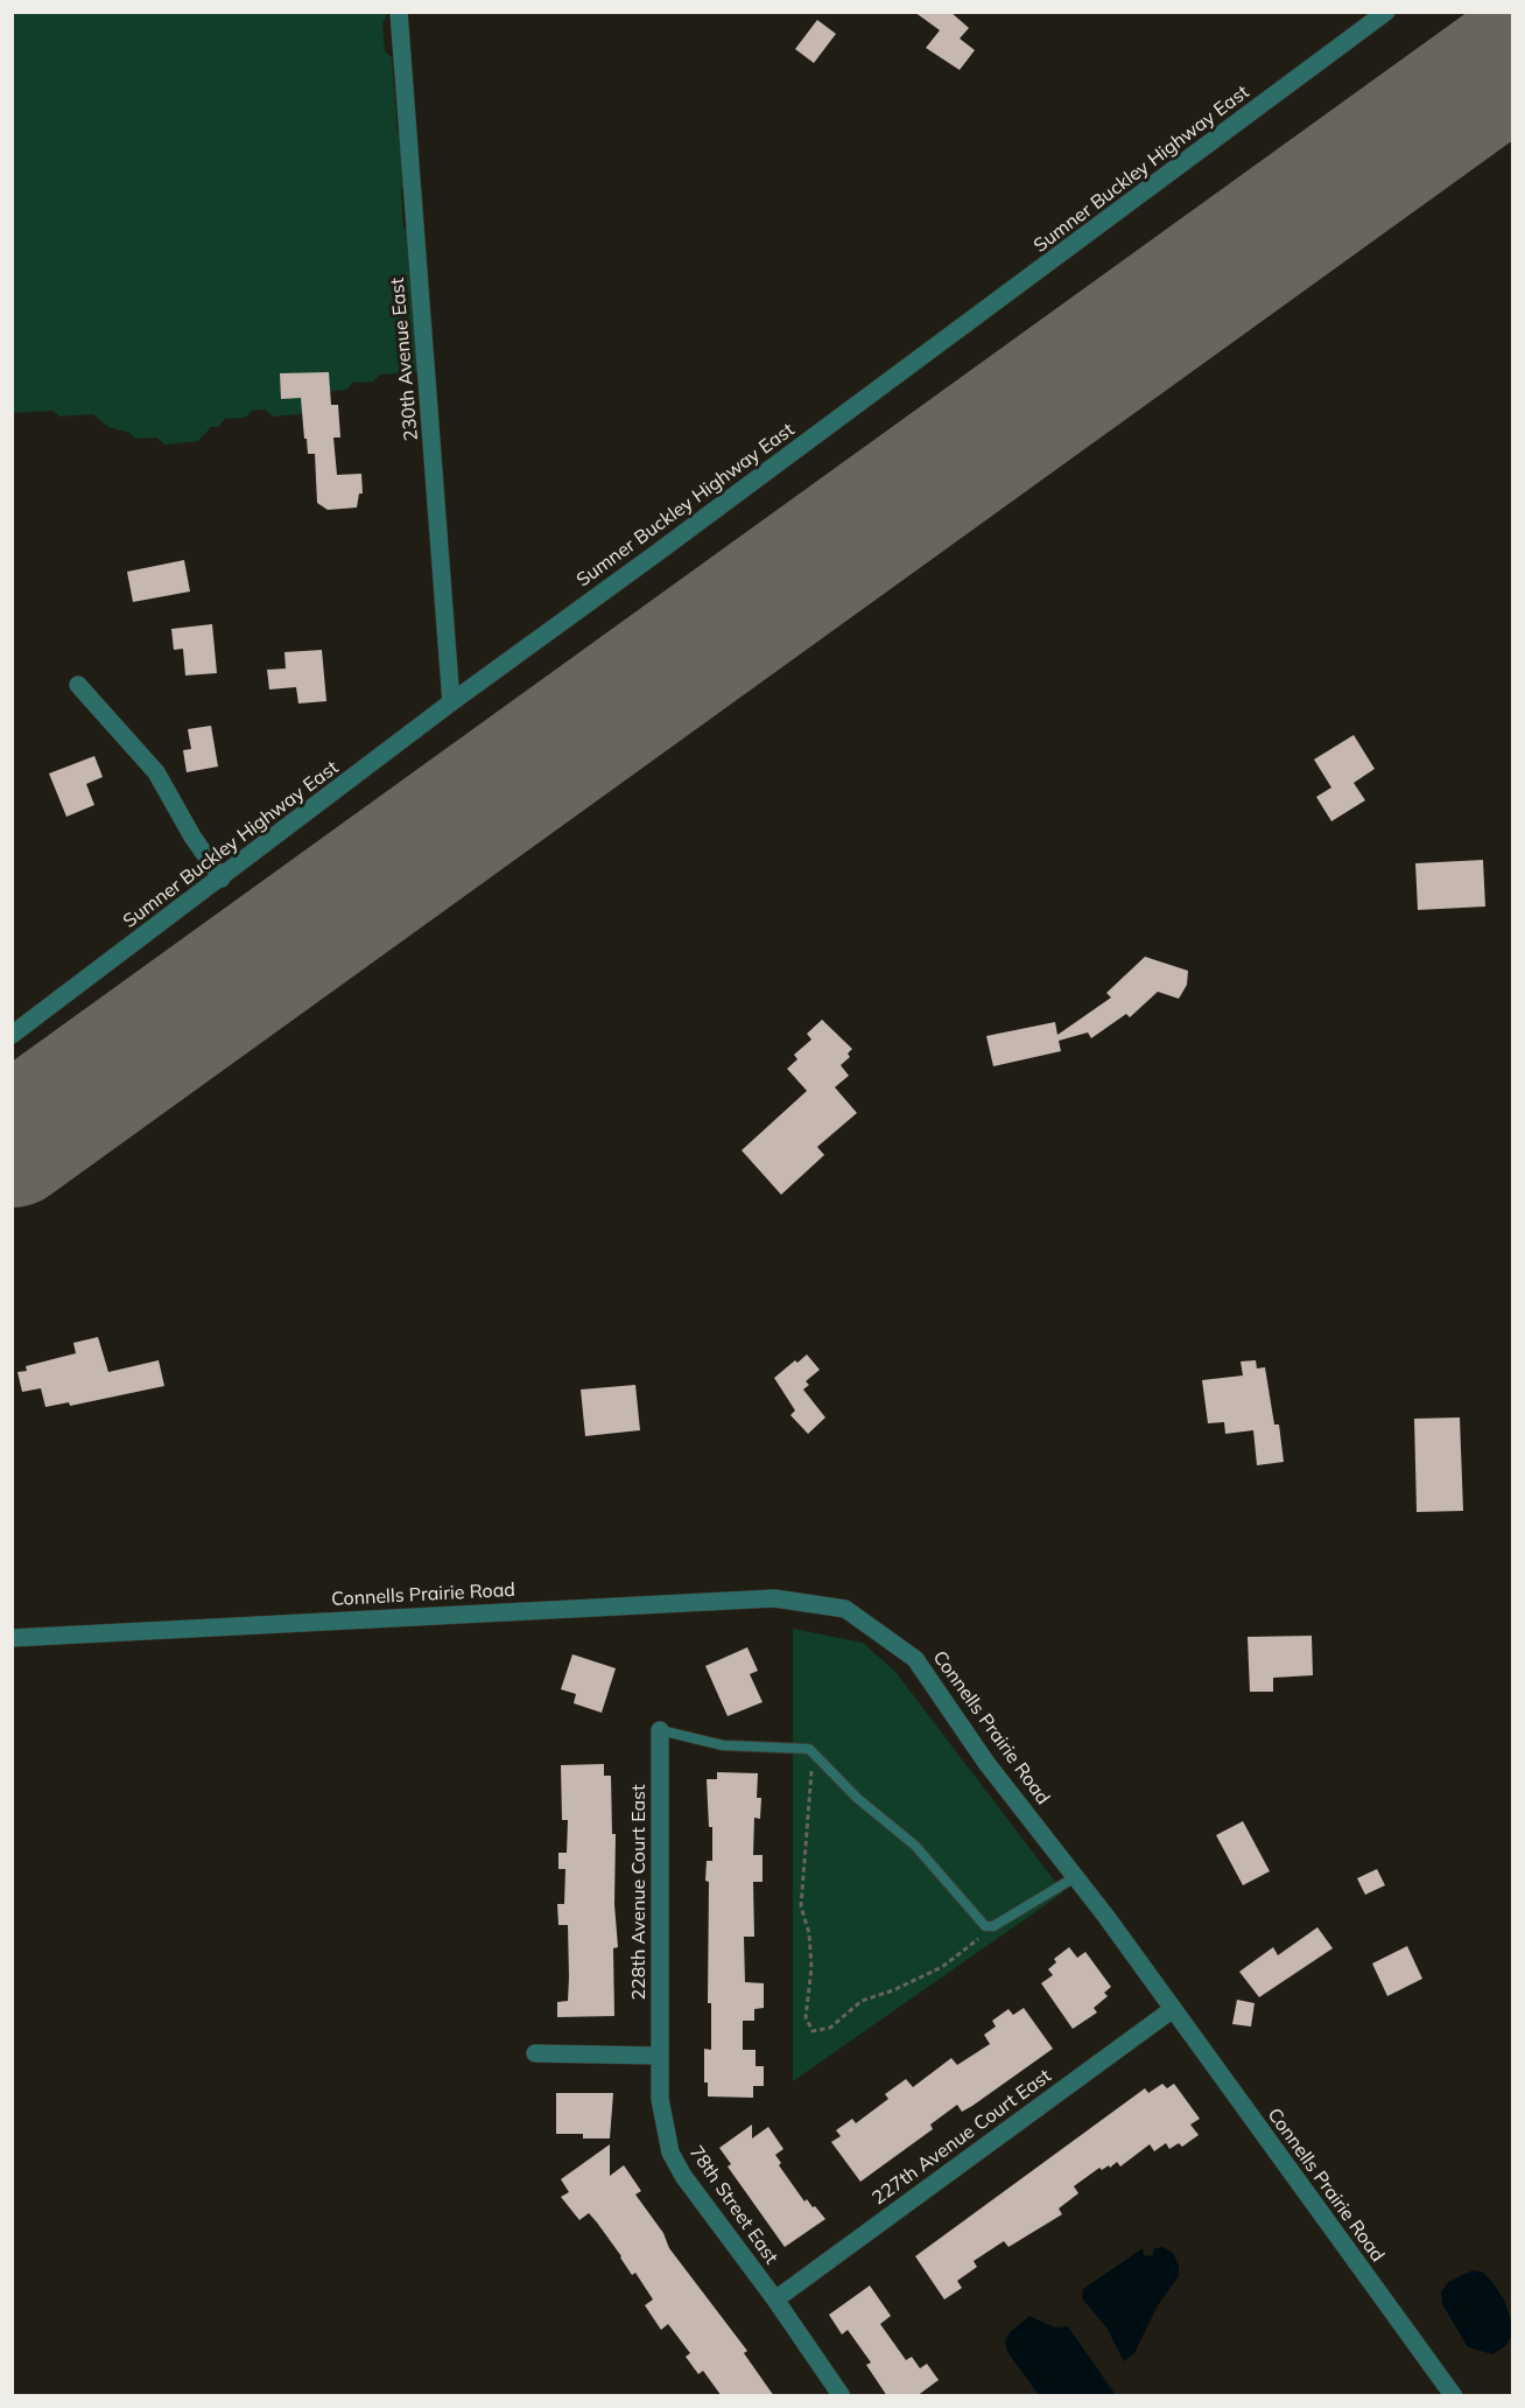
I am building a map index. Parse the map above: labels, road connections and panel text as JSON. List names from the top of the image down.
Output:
{
  "streets": {
    "street": [
      "Sumner Buckley Highway East",
      "230th Avenue East",
      "Connells Prairie Road",
      "228th Avenue Court East",
      "227th Avenue Court East",
      "78th Street East"
    ]
  },
  "crossings": [
    ["Sumner Buckley Highway East", "230th Avenue East"],
    ["Connells Prairie Road", "227th Avenue Court East"],
    ["228th Avenue Court East", "78th Street East"],
    ["227th Avenue Court East", "78th Street East"]
  ]
}
